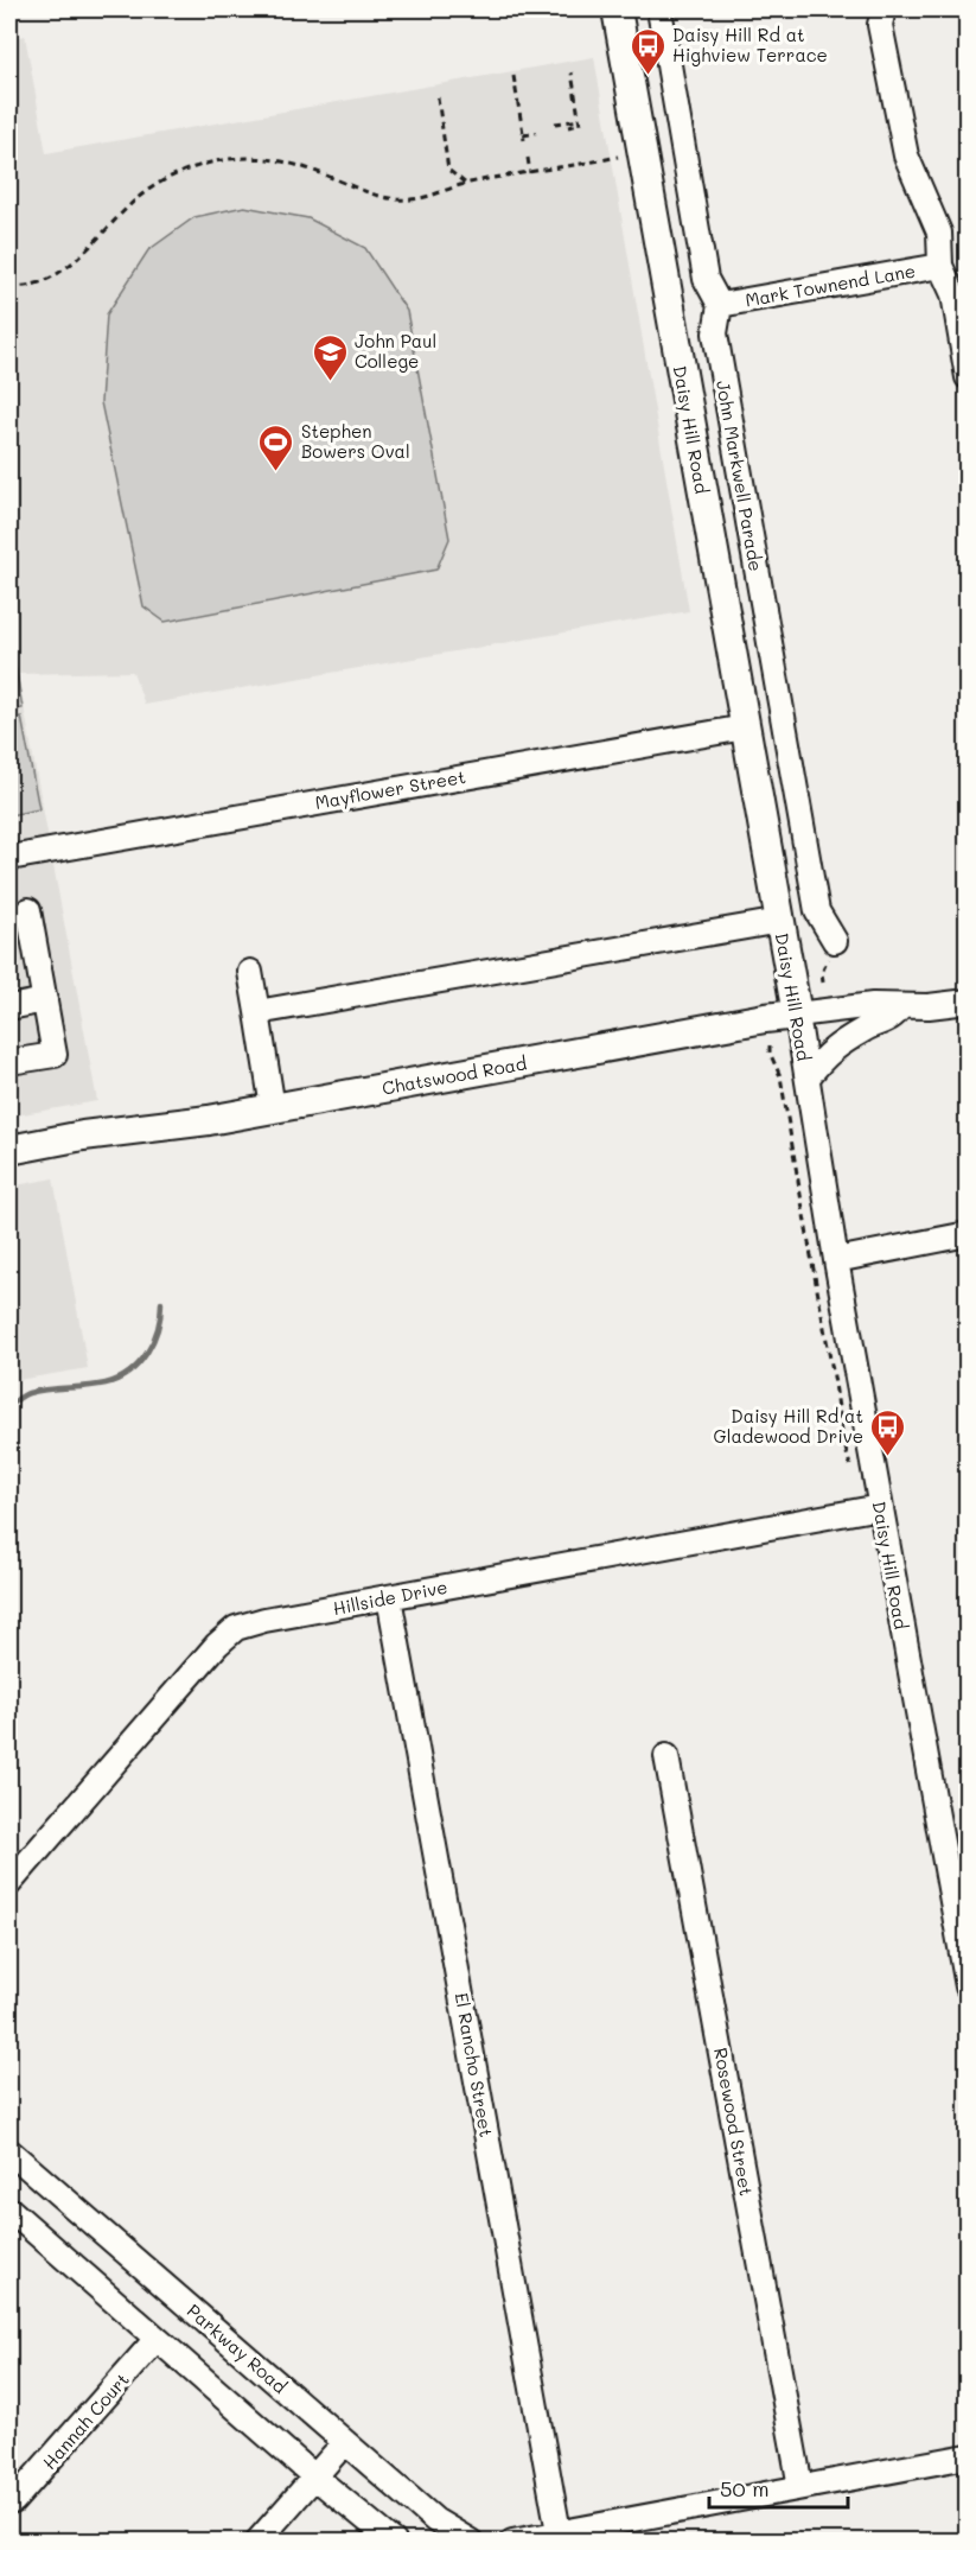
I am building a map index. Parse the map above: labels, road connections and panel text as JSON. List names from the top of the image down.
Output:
{
  "streets": {
    "main road": ["Daisy Hill Road", "Chatswood Road"],
    "street": [
      "Mark Townend Lane",
      "John Markwell Parade",
      "Mayflower Street",
      "Hillside Drive",
      "El Rancho Street",
      "Rosewood Street",
      "Parkway Road",
      "Hannah Court"
    ]
  },
  "crossings": [
    ["Mark Townend Lane", "John Markwell Parade"],
    ["Daisy Hill Road", "Mayflower Street"],
    ["Daisy Hill Road", "Chatswood Road"],
    ["Daisy Hill Road", "Hillside Drive"],
    ["Hillside Drive", "El Rancho Street"]
  ],
  "places": {
    "bus stop": ["Daisy Hill Rd at Highview Terrace", "Daisy Hill Rd at Gladewood Drive"],
    "school or university": ["John Paul College"],
    "sports": ["Stephen Bowers Oval"]
  },
  "scale_bar": "50 m"
}
